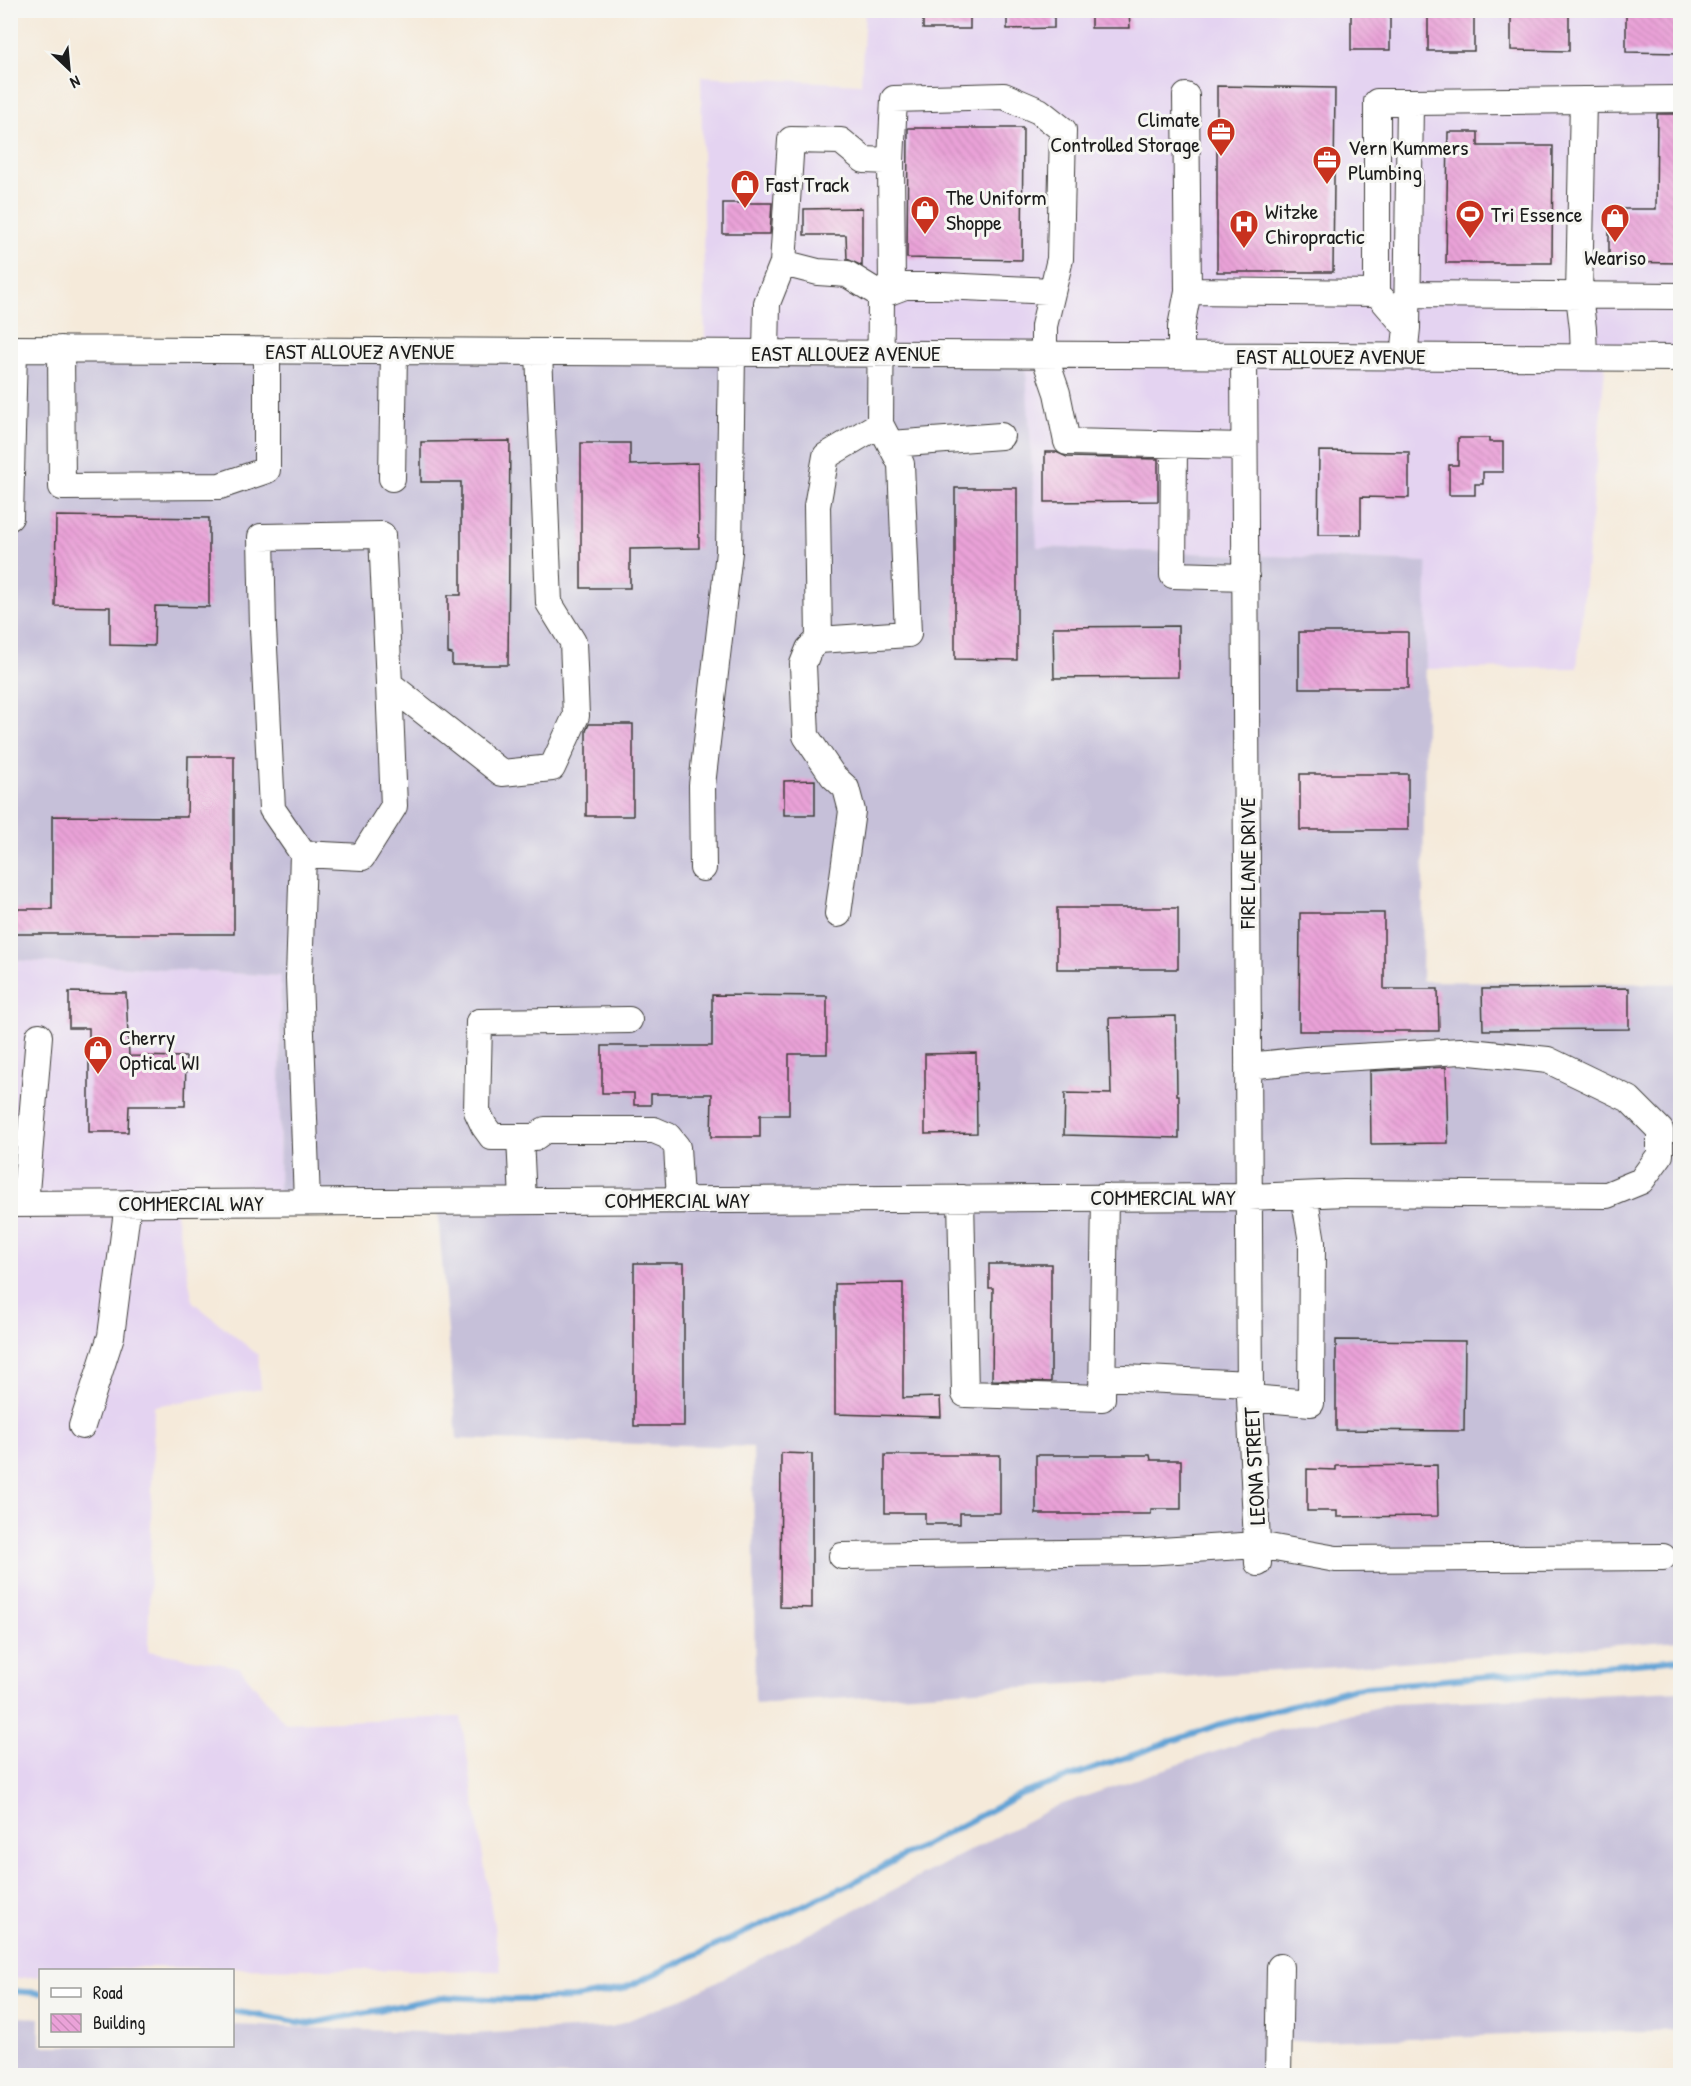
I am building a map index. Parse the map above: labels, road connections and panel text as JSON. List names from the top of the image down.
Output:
{
  "streets": {
    "street": [
      "EAST ALLOUEZ AVENUE",
      "FIRE LANE DRIVE",
      "COMMERCIAL WAY",
      "LEONA STREET"
    ]
  },
  "crossings": [
    ["EAST ALLOUEZ AVENUE", "FIRE LANE DRIVE"],
    ["FIRE LANE DRIVE", "COMMERCIAL WAY"],
    ["FIRE LANE DRIVE", "LEONA STREET"]
  ],
  "places": {
    "office": ["Climate Controlled Storage", "Vern Kummers Plumbing"],
    "shop": [
      "Fast Track",
      "The Uniform Shoppe",
      "Weariso",
      "Cherry Optical WI"
    ],
    "sports": ["Tri Essence"],
    "hospital": ["Witzke Chiropractic"]
  },
  "legend": ["Road", "Building"],
  "north": "bottom right"
}
